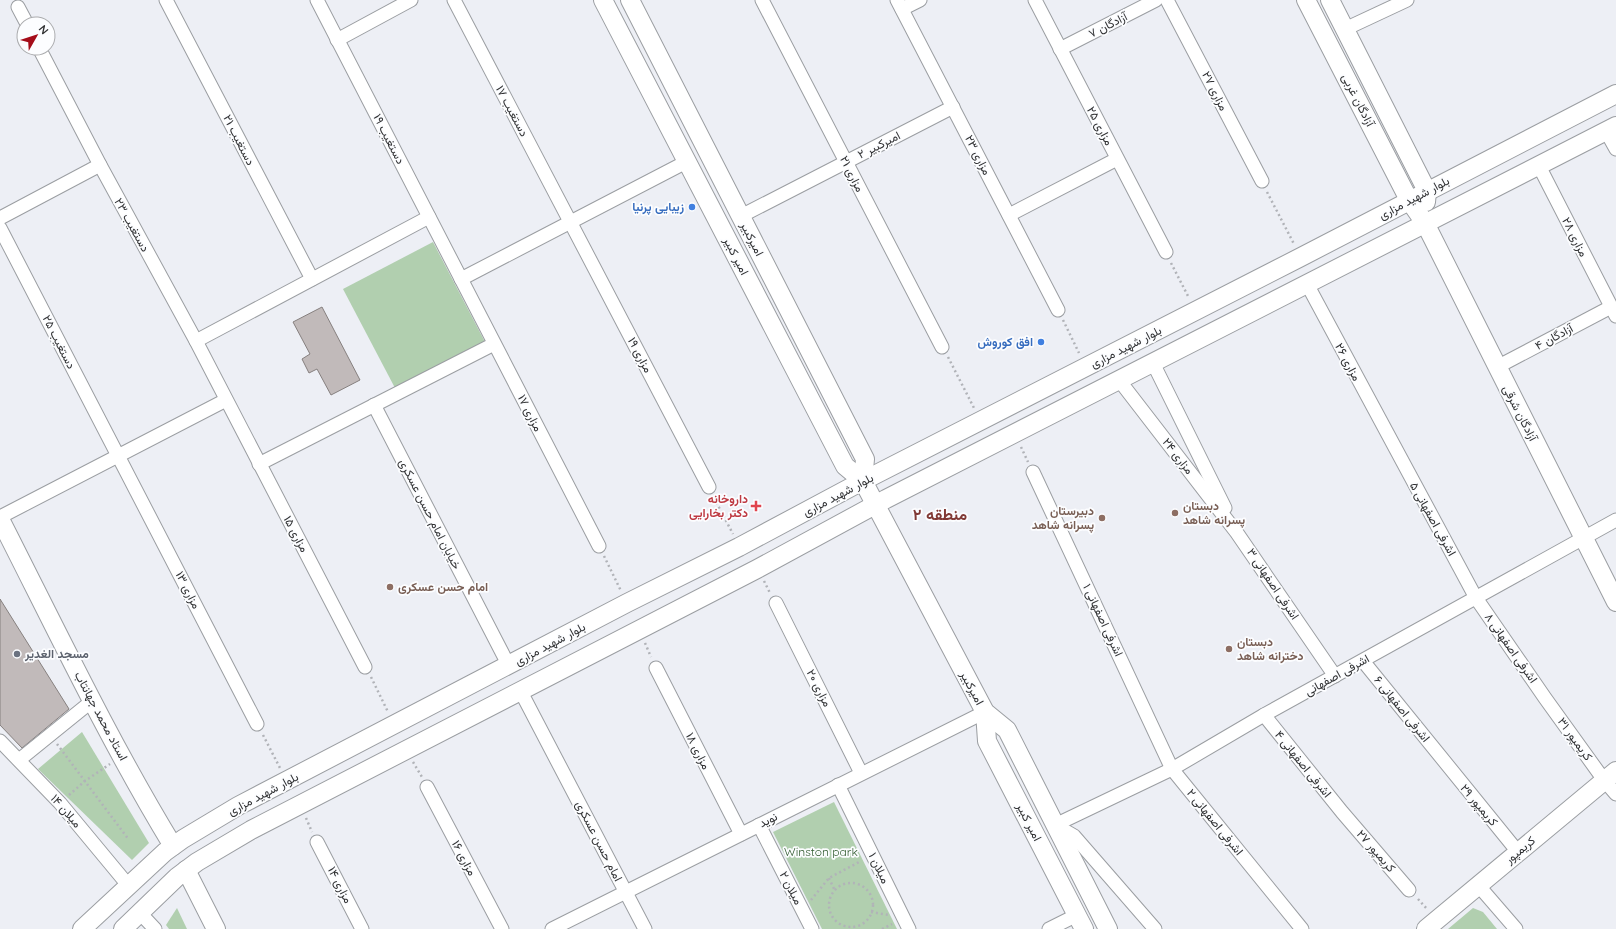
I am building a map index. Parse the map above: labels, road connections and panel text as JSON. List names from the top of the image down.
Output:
{
  "streets": {
    "main road": [
      "آزادگان غربی",
      "بلوار شهید مزاری",
      "امیرکبیر",
      "امیر کبیر",
      "آزادگان شرقی",
      "استاد محمد جهانتاب",
      "کریمپور"
    ],
    "street": [
      "آزادگان ۷",
      "مزاری ۲۷",
      "دستغیب ۱۷",
      "مزاری ۲۵",
      "دستغیب ۱۹",
      "دستغیب ۲۱",
      "امیرکبیر ۲",
      "مزاری ۲۳",
      "مزاری ۲۱",
      "دستغیب ۲۳",
      "مزاری ۲۸",
      "آزادگان ۴",
      "دستغیب ۲۵",
      "مزاری ۱۹",
      "مزاری ۲۶",
      "مزاری ۱۷",
      "مزاری ۲۴",
      "خیابان امام حسن عسکری",
      "اشرفی اصفهانی ۵",
      "مزاری ۱۵",
      "اشرفی اصفهانی ۳",
      "مزاری ۱۳",
      "اشرفی اصفهانی ۱",
      "اشرفی اصفهانی ۸",
      "اشرفی اصفهانی",
      "مزاری ۲۰",
      "اشرفی اصفهانی ۶",
      "کریمپور ۳۱",
      "مزاری ۱۸",
      "اشرفی اصفهانی ۴",
      "کریمپور ۲۹",
      "میلان ۱۴",
      "نوید",
      "اشرفی اصفهانی ۲",
      "امام حسن عسکری",
      "کریمپور ۲۷",
      "مزاری ۱۶",
      "میلان ۱",
      "مزاری ۱۴",
      "میلان ۲"
    ]
  },
  "crossings": [
    ["آزادگان ۷", "مزاری ۲۵"],
    ["آزادگان غربی", "بلوار شهید مزاری"],
    ["آزادگان غربی", "آزادگان شرقی"],
    ["دستغیب ۱۷", "مزاری ۱۹"],
    ["دستغیب ۱۹", "مزاری ۱۷"],
    ["امیرکبیر ۲", "مزاری ۲۳"],
    ["امیرکبیر ۲", "مزاری ۲۱"],
    ["امیرکبیر ۲", "امیرکبیر"],
    ["بلوار شهید مزاری", "امیرکبیر"],
    ["بلوار شهید مزاری", "امیر کبیر"],
    ["بلوار شهید مزاری", "آزادگان شرقی"],
    ["بلوار شهید مزاری", "خیابان امام حسن عسکری"],
    ["بلوار شهید مزاری", "استاد محمد جهانتاب"],
    ["بلوار شهید مزاری", "میلان ۱۴"],
    ["دستغیب ۲۳", "مزاری ۱۵"],
    ["مزاری ۲۸", "آزادگان ۴"],
    ["امیرکبیر", "امیر کبیر"],
    ["امیرکبیر", "اشرفی اصفهانی"],
    ["امیرکبیر", "نوید"],
    ["امیر کبیر", "نوید"],
    ["آزادگان ۴", "آزادگان شرقی"],
    ["دستغیب ۲۵", "مزاری ۱۳"],
    ["مزاری ۲۶", "اشرفی اصفهانی ۵"],
    ["آزادگان شرقی", "اشرفی اصفهانی"],
    ["مزاری ۲۴", "اشرفی اصفهانی ۳"],
    ["اشرفی اصفهانی ۵", "اشرفی اصفهانی ۸"],
    ["اشرفی اصفهانی ۵", "اشرفی اصفهانی"],
    ["اشرفی اصفهانی ۳", "اشرفی اصفهانی"],
    ["اشرفی اصفهانی ۱", "اشرفی اصفهانی"],
    ["اشرفی اصفهانی ۱", "اشرفی اصفهانی ۲"],
    ["اشرفی اصفهانی ۸", "اشرفی اصفهانی"],
    ["اشرفی اصفهانی ۸", "کریمپور ۳۱"],
    ["اشرفی اصفهانی", "اشرفی اصفهانی ۶"],
    ["اشرفی اصفهانی", "اشرفی اصفهانی ۴"],
    ["اشرفی اصفهانی", "اشرفی اصفهانی ۲"],
    ["مزاری ۲۰", "نوید"],
    ["اشرفی اصفهانی ۶", "کریمپور ۲۹"],
    ["کریمپور ۳۱", "کریمپور"],
    ["مزاری ۱۸", "نوید"],
    ["اشرفی اصفهانی ۴", "کریمپور ۲۷"],
    ["کریمپور ۲۹", "کریمپور"],
    ["نوید", "امام حسن عسکری"],
    ["نوید", "میلان ۱"],
    ["نوید", "میلان ۲"]
  ],
  "districts": ["منطقه ۲"],
  "parks": ["Winston park"],
  "places": {
    "other": [
      "زیبایی پرنیا",
      "افق کوروش",
      "دبستان پسرانه شاهد",
      "دبیرستان پسرانه شاهد",
      "امام حسن عسکری",
      "دبستان دخترانه شاهد",
      "مسجد الغدیر"
    ],
    "health": ["داروخانه دکتر بخارایی"]
  },
  "north": "top right"
}
